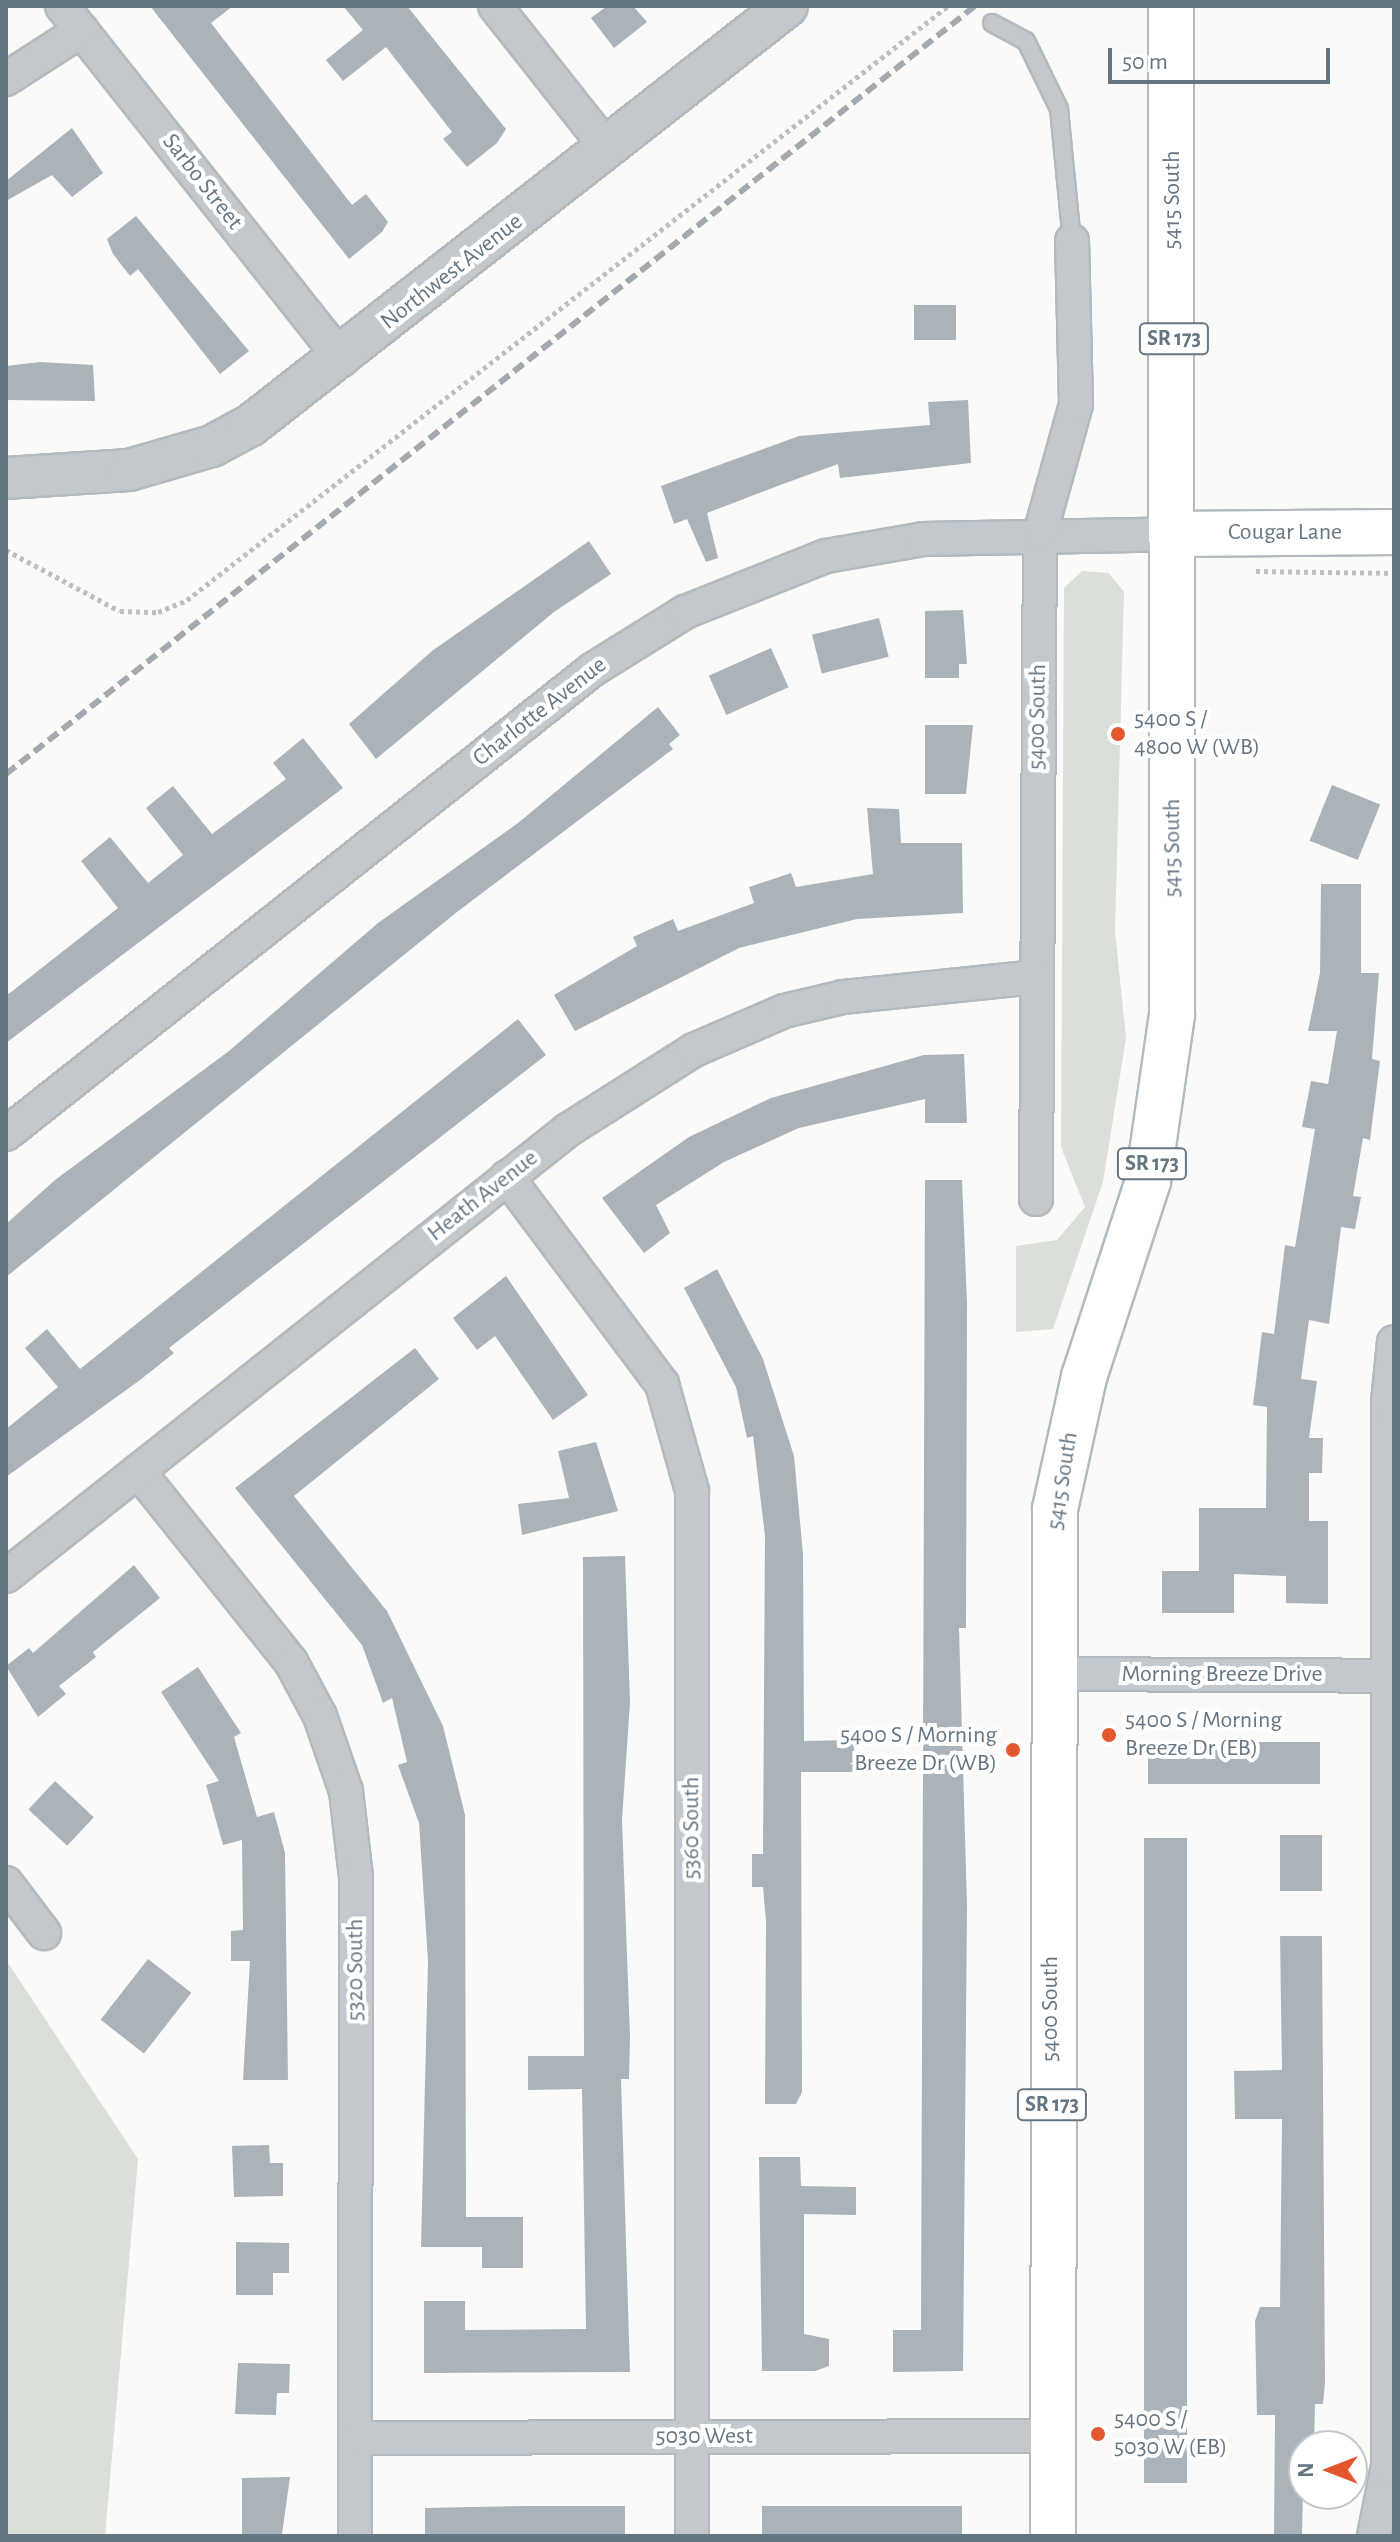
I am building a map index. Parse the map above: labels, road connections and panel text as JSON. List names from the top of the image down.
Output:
{
  "streets": {
    "main road": [
      "5415 South",
      "SR 173",
      "Cougar Lane",
      "5400 South"
    ],
    "street": [
      "Sarbo Street",
      "Northwest Avenue",
      "Charlotte Avenue",
      "Heath Avenue",
      "Morning Breeze Drive",
      "5360 South",
      "5320 South",
      "5030 West"
    ]
  },
  "crossings": [
    ["Sarbo Street", "Northwest Avenue"],
    ["5415 South", "Cougar Lane"],
    ["5415 South", "Charlotte Avenue"],
    ["5415 South", "5400 South"],
    ["5415 South", "Morning Breeze Drive"],
    ["Cougar Lane", "Charlotte Avenue"],
    ["Charlotte Avenue", "5400 South"],
    ["5400 South", "Heath Avenue"],
    ["5400 South", "Morning Breeze Drive"],
    ["5400 South", "5030 West"],
    ["Heath Avenue", "5360 South"],
    ["Heath Avenue", "5320 South"],
    ["5360 South", "5030 West"],
    ["5320 South", "5030 West"]
  ],
  "places": [
    "5400 S / 4800 W (WB)",
    "5400 S / Morning Breeze Dr (EB)",
    "5400 S / Morning Breeze Dr (WB)",
    "5400 S / 5030 W (EB)"
  ],
  "scale_bar": "50 m",
  "north": "left"
}
